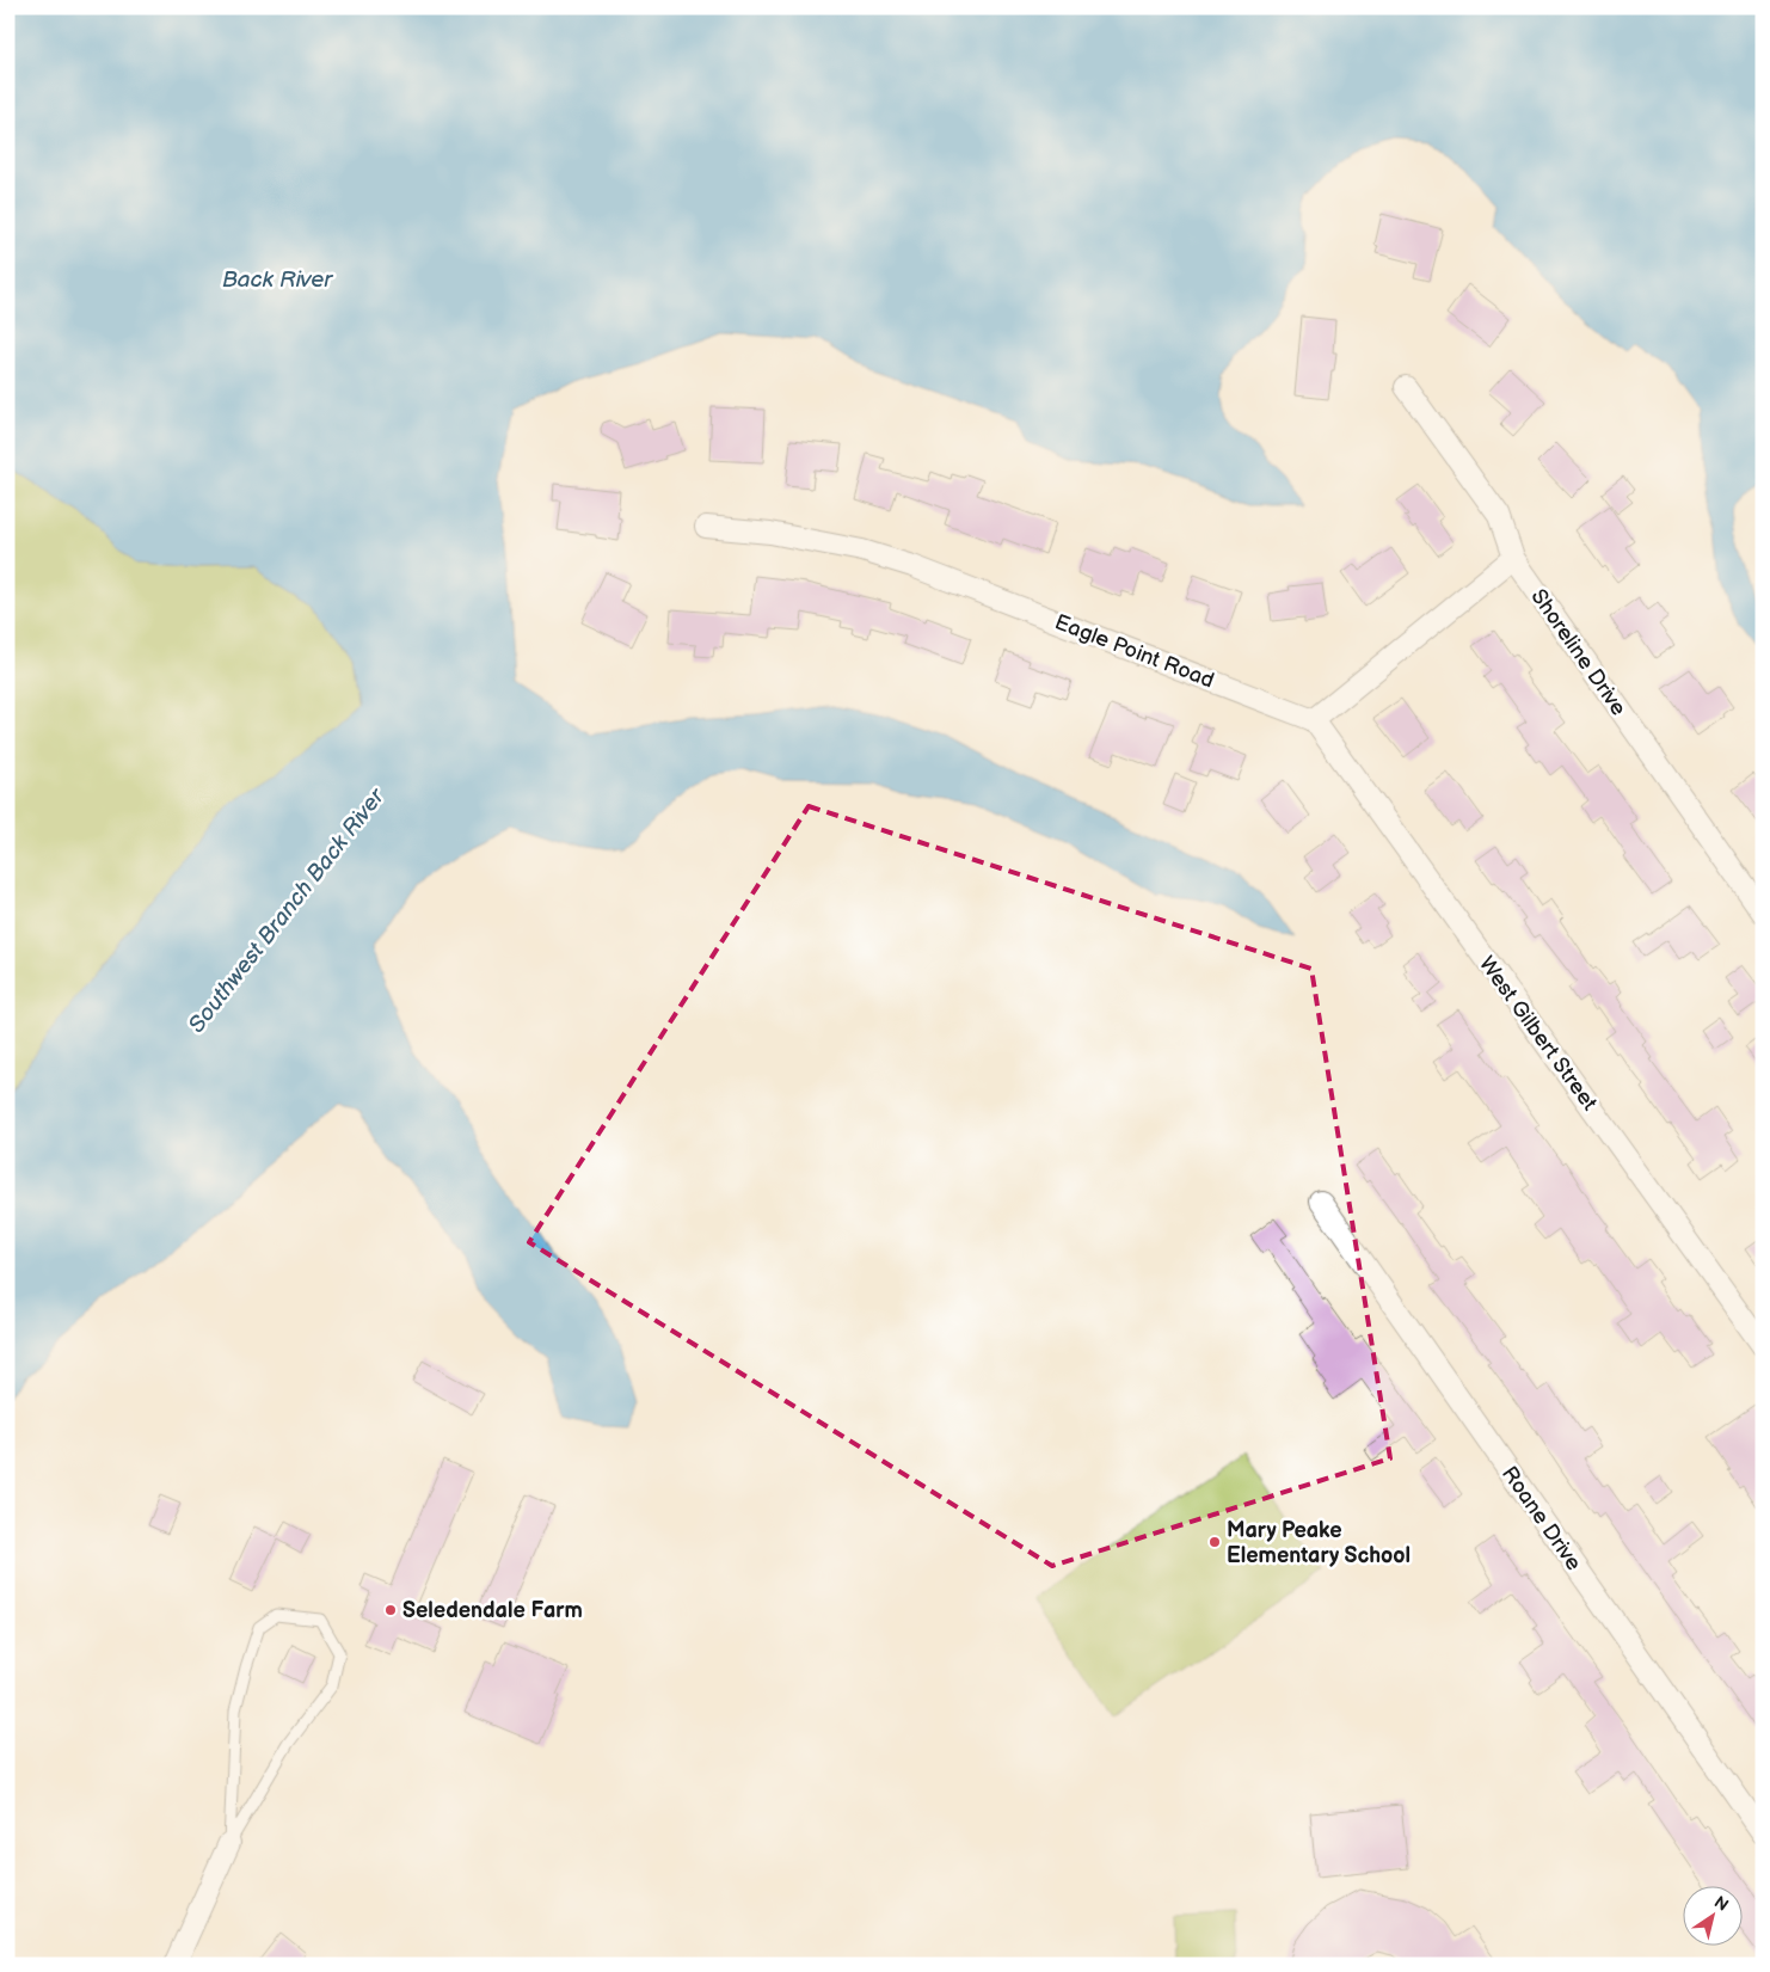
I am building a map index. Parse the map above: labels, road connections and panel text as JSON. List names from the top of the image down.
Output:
{
  "streets": {
    "street": [
      "Eagle Point Road",
      "Shoreline Drive",
      "West Gilbert Street",
      "Roane Drive"
    ]
  },
  "crossings": [
    ["Eagle Point Road", "West Gilbert Street"]
  ],
  "water": ["Back River", "Southwest Branch Back River"],
  "places": ["Mary Peake Elementary School", "Seledendale Farm"],
  "north": "top right"
}
